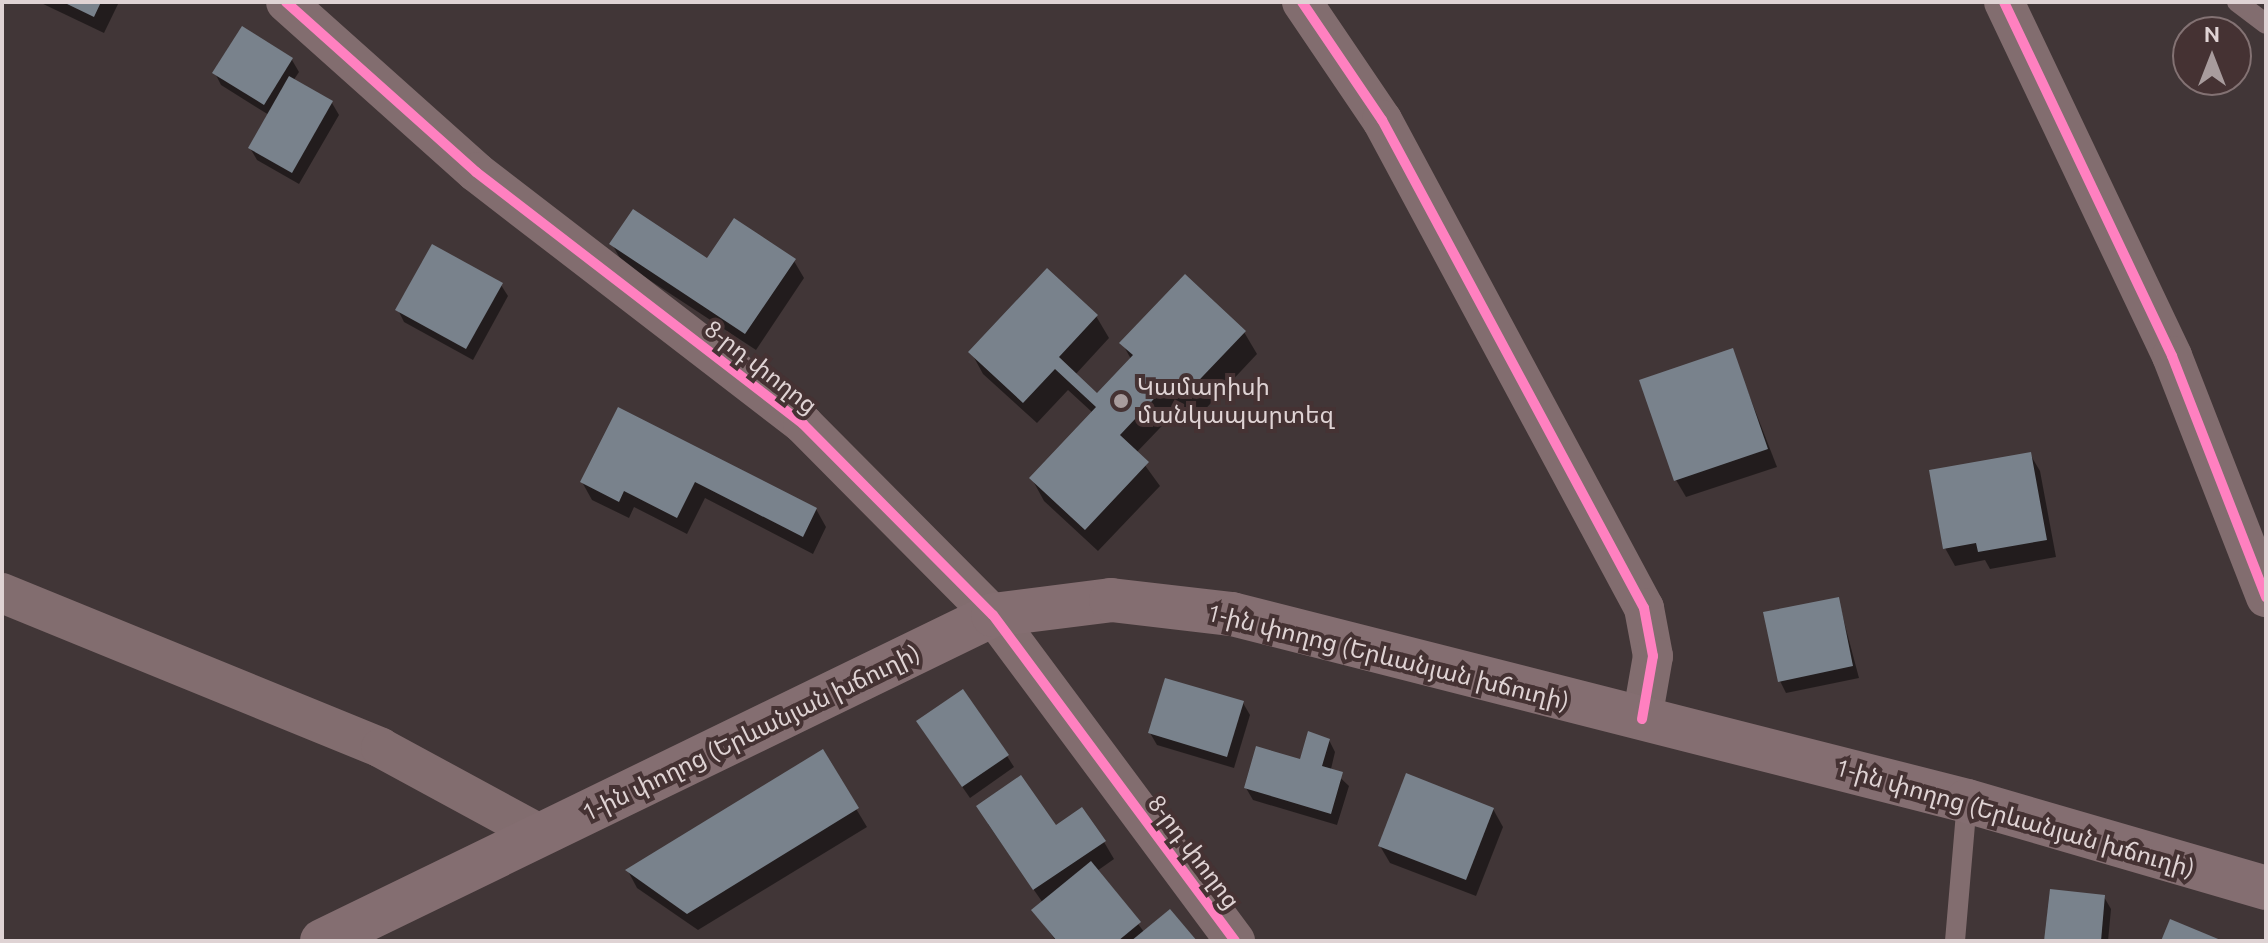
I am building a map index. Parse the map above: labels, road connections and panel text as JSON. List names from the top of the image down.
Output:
{
  "streets": {
    "main road": ["1-ին փողոց (Երևանյան խճուղի)"],
    "street": ["8-րդ փողոց"]
  },
  "crossings": [
    ["8-րդ փողոց", "1-ին փողոց (Երևանյան խճուղի)"]
  ],
  "places": ["Կամարիսի մանկապարտեզ"],
  "north": "top"
}
